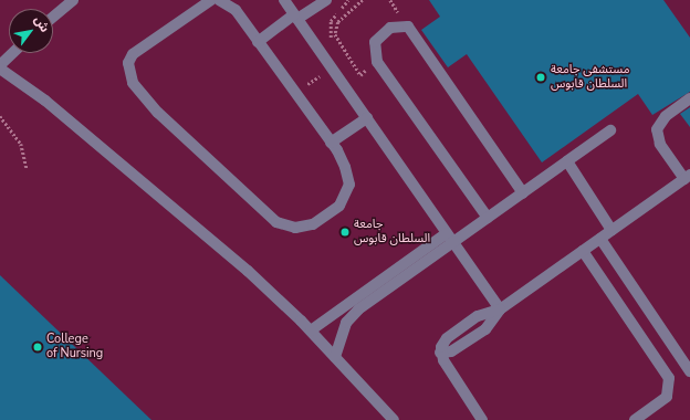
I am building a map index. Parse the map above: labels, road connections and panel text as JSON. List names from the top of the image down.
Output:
{
  "places": ["مستشفى جامعة السلطان قابوس", "جامعة السلطان قابوس", "College of Nursing"],
  "north": "top right"
}
